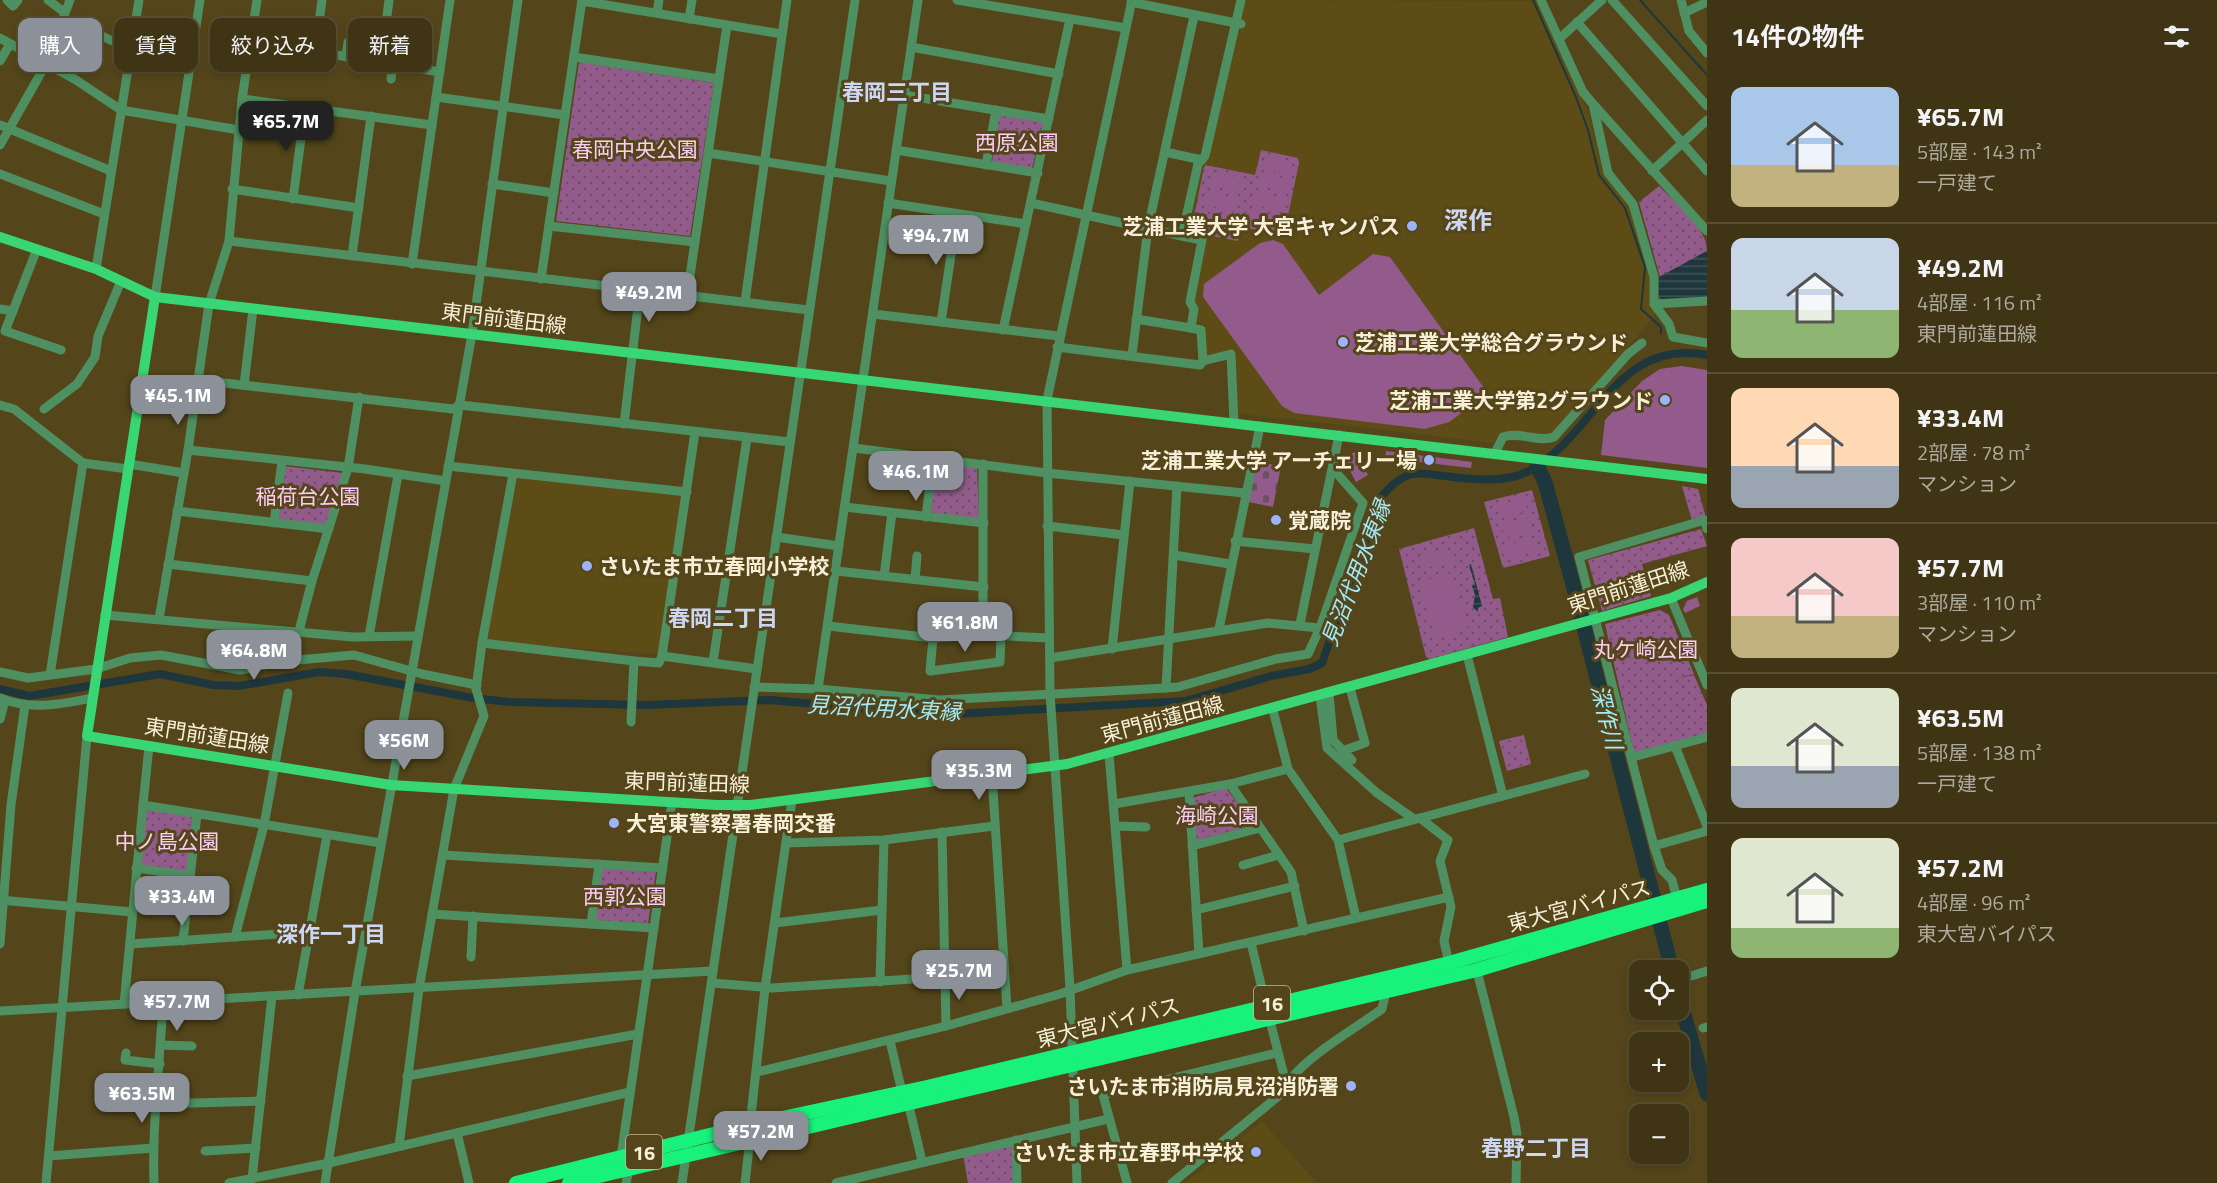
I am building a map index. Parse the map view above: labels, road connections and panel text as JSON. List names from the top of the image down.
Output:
{
  "streets": {
    "highway": ["東大宮バイパス", "16"],
    "main road": ["東門前蓮田線"]
  },
  "districts": [
    "春岡三丁目",
    "深作",
    "春岡二丁目",
    "深作一丁目",
    "春野二丁目"
  ],
  "water": ["見沼代用水東縁", "深作川"],
  "parks": [
    "西原公園",
    "春岡中央公園",
    "稲荷台公園",
    "丸ケ崎公園",
    "海崎公園",
    "中ノ島公園",
    "西郭公園"
  ],
  "places": [
    "芝浦工業大学 大宮キャンパス",
    "芝浦工業大学総合グラウンド",
    "芝浦工業大学第2グラウンド",
    "芝浦工業大学 アーチェリー場",
    "覚蔵院",
    "さいたま市立春岡小学校",
    "大宮東警察署春岡交番",
    "さいたま市消防局見沼消防署",
    "さいたま市立春野中学校"
  ],
  "page": {
    "heading": "14件の物件",
    "chip": [
      "購入",
      "賃貸",
      "絞り込み",
      "新着"
    ],
    "list": [
      {
        "name": "¥65.7M",
        "note": "5部屋 · 143 m² · 一戸建て"
      },
      {
        "name": "¥49.2M",
        "note": "4部屋 · 116 m² · 東門前蓮田線"
      },
      {
        "name": "¥33.4M",
        "note": "2部屋 · 78 m² · マンション"
      },
      {
        "name": "¥57.7M",
        "note": "3部屋 · 110 m² · マンション"
      },
      {
        "name": "¥63.5M",
        "note": "5部屋 · 138 m² · 一戸建て"
      },
      {
        "name": "¥57.2M",
        "note": "4部屋 · 96 m² · 東大宮バイパス"
      }
    ],
    "price": [
      "¥65.7M",
      "¥94.7M",
      "¥49.2M",
      "¥45.1M",
      "¥46.1M",
      "¥61.8M",
      "¥64.8M",
      "¥56M",
      "¥35.3M",
      "¥33.4M",
      "¥25.7M",
      "¥57.7M",
      "¥63.5M",
      "¥57.2M"
    ],
    "map_buttons": ["+", "−"]
  }
}
